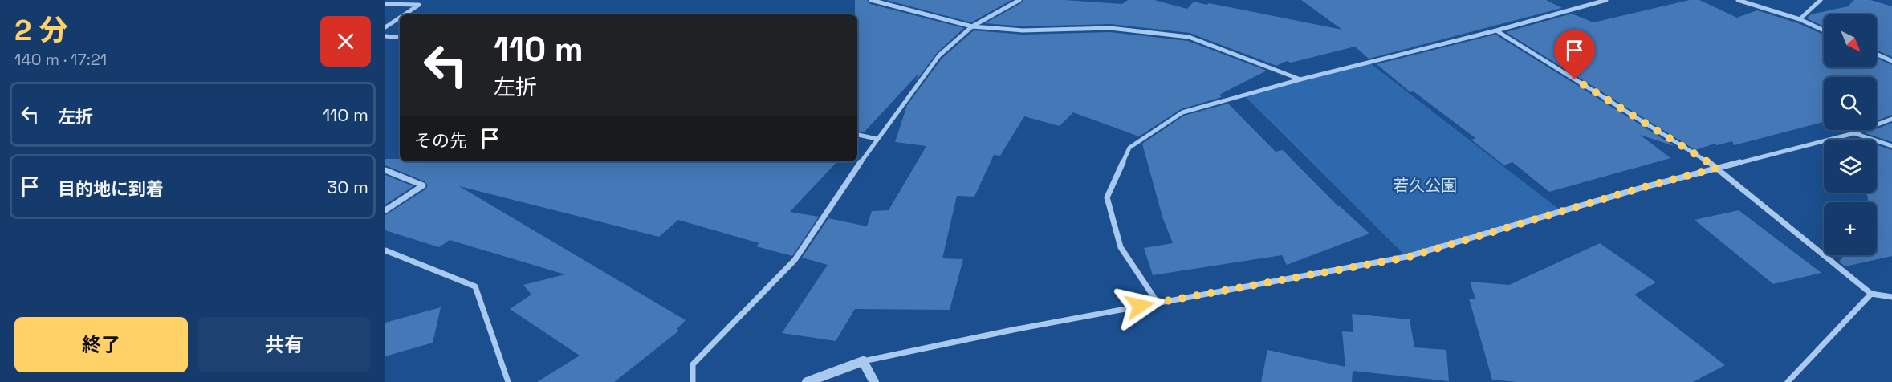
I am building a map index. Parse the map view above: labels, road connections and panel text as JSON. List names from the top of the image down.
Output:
{
  "parks": ["若久公園"],
  "north": "bottom right",
  "page": {
    "heading": ["2 分", "140 m · 17:21"],
    "map_buttons": "+",
    "turn": ["110 m", "左折"],
    "list": [
      {
        "name": "左折",
        "value": "110 m"
      },
      {
        "name": "目的地に到着",
        "value": "30 m"
      }
    ],
    "then": "その先",
    "buttons": ["終了", "共有"]
  }
}
